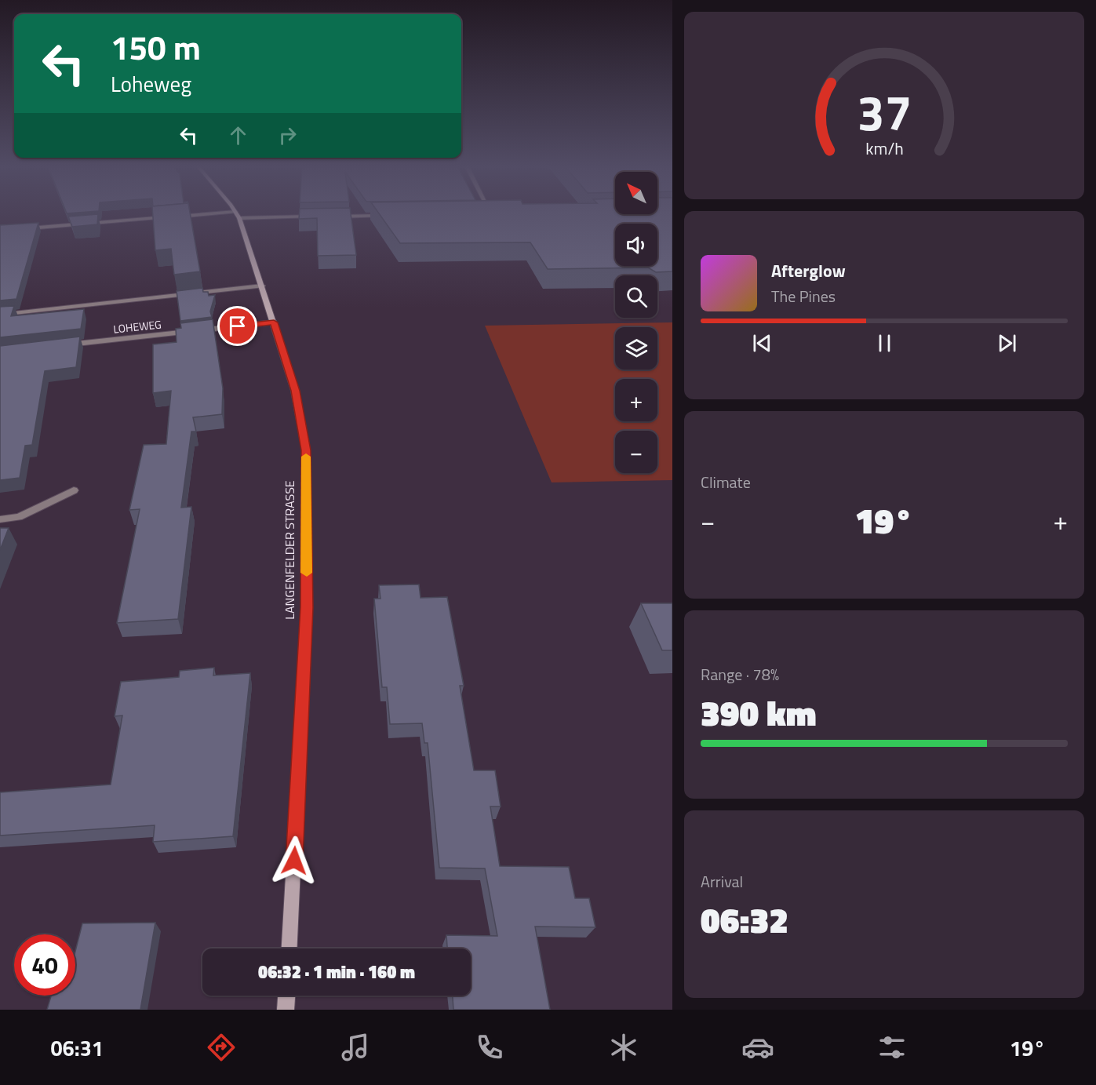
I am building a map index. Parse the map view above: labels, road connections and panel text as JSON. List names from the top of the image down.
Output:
{
  "streets": {
    "street": ["LOHEWEG", "LANGENFELDER STRASSE"]
  },
  "crossings": [
    ["LOHEWEG", "LANGENFELDER STRASSE"]
  ],
  "north": "top left",
  "page": {
    "turn": ["150 m", "Loheweg"],
    "map_buttons": ["+", "−"],
    "song": ["Afterglow", "The Pines"],
    "tile": [
      "Climate",
      ["Range · 78%", "390 km"],
      ["Arrival", "06:32"]
    ],
    "heat": ["−", "19°", "+"],
    "limit": "40",
    "trip": "06:32 · 1 min · 160 m",
    "tabs": ["06:31", "19°"],
    "gauge": ["37", "km/h"]
  }
}
